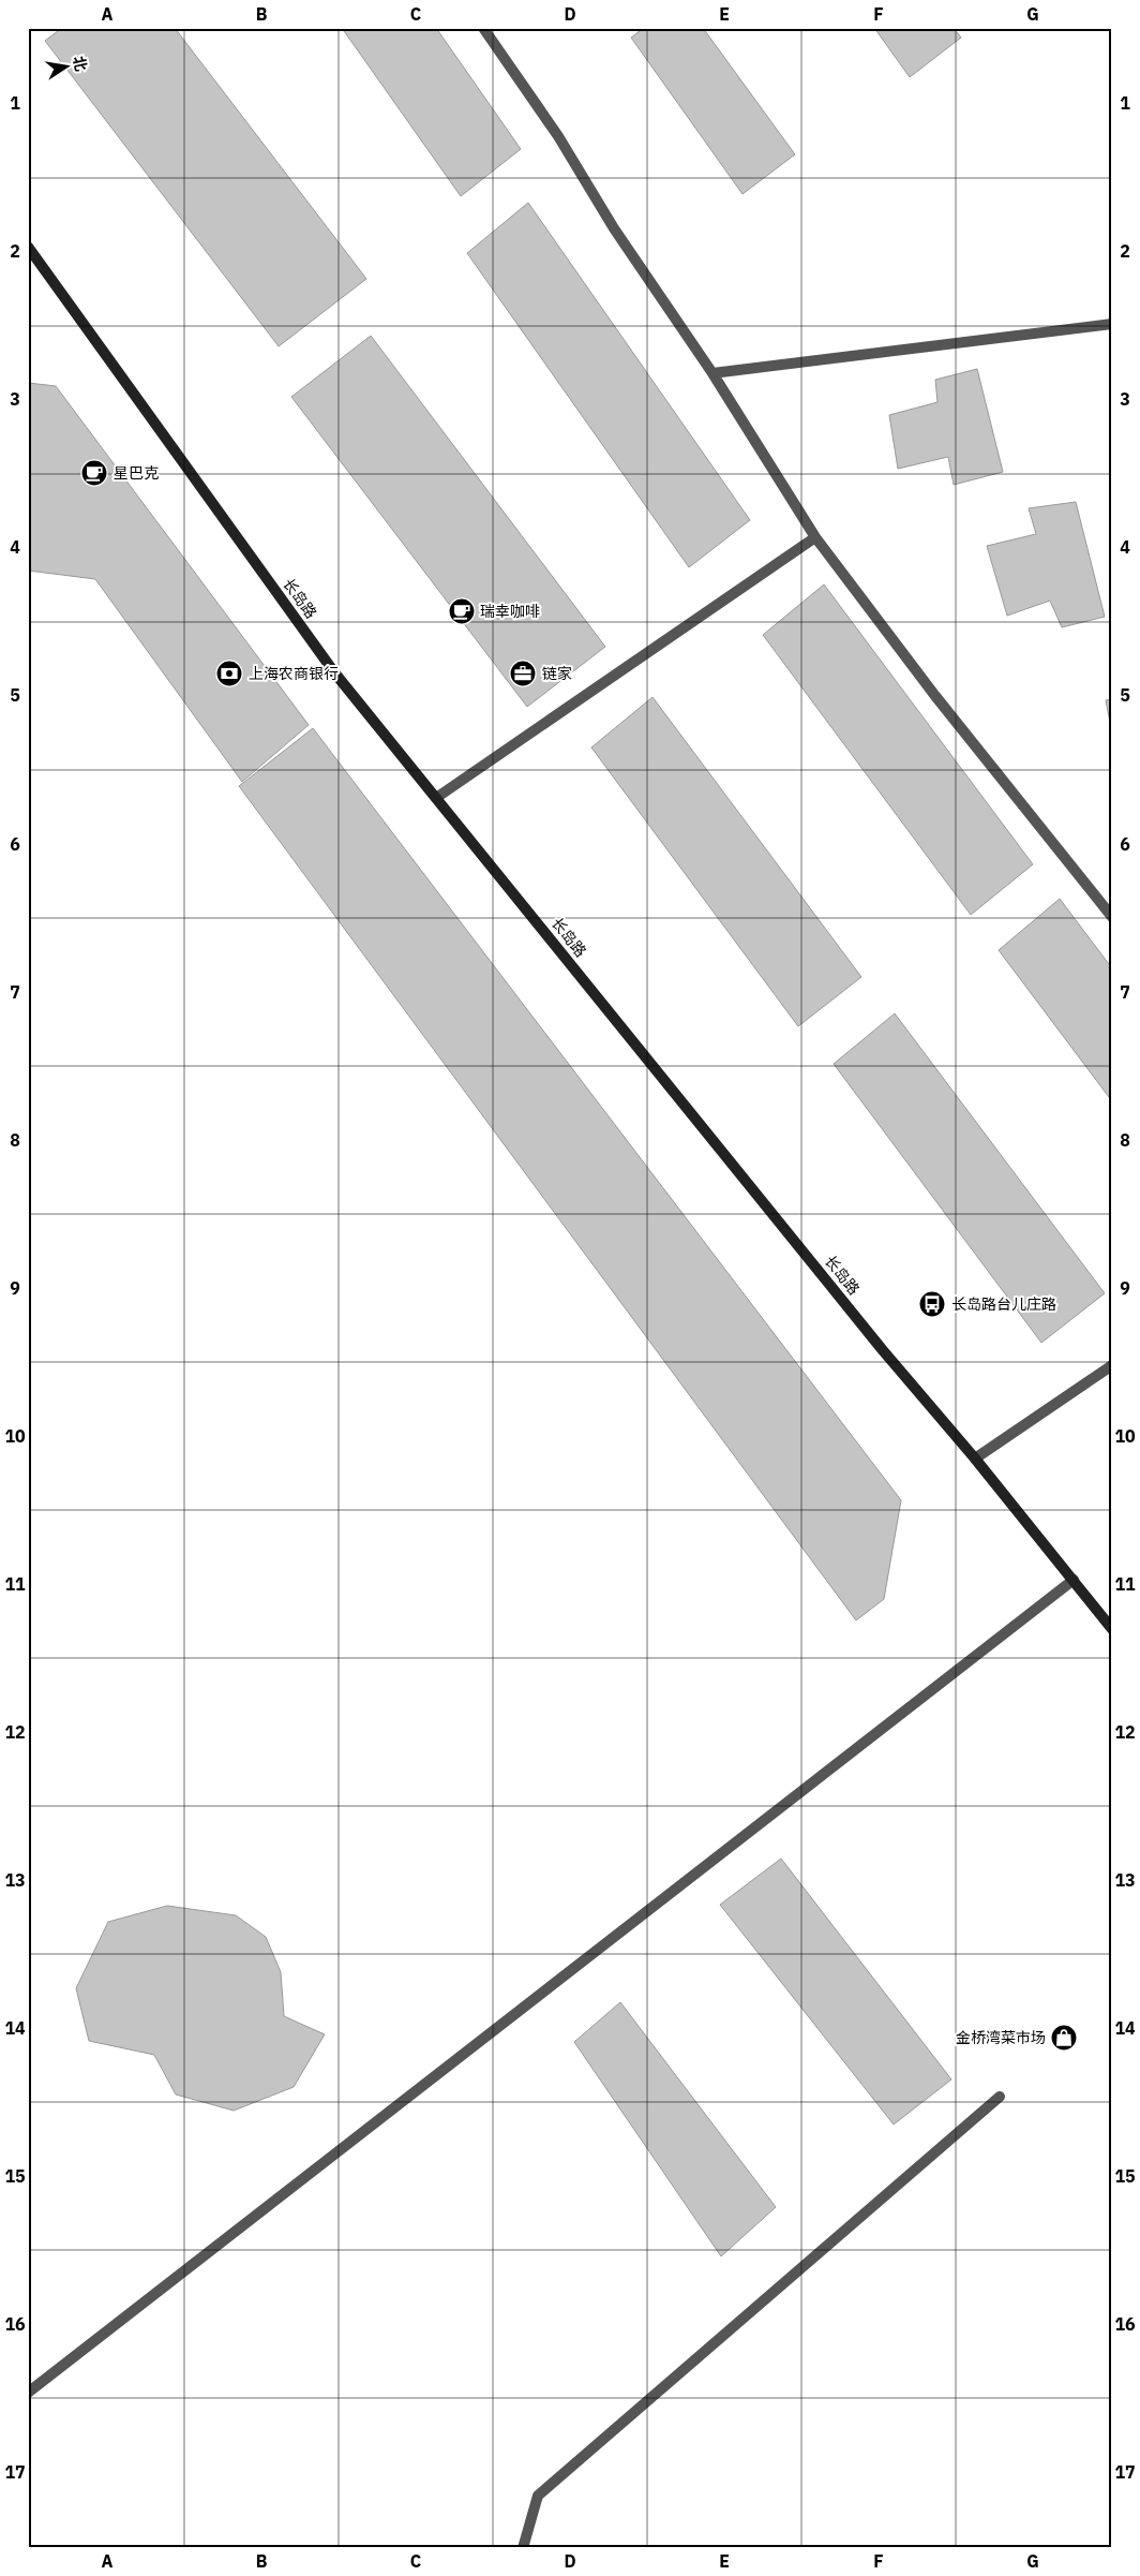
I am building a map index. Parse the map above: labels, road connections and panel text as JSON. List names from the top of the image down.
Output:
{
  "streets": {
    "street": ["长岛路"]
  },
  "places": {
    "cafe": ["星巴克", "瑞幸咖啡"],
    "bank": ["上海农商银行"],
    "office": ["链家"],
    "bus stop": ["长岛路台儿庄路"],
    "shop": ["金桥湾菜市场"]
  },
  "north": "right",
  "grid": {
    "columns": [
      "A",
      "B",
      "C",
      "D",
      "E",
      "F",
      "G"
    ],
    "rows": [
      "1",
      "2",
      "3",
      "4",
      "5",
      "6",
      "7",
      "8",
      "9",
      "10",
      "11",
      "12",
      "13",
      "14",
      "15",
      "16",
      "17"
    ]
  }
}
